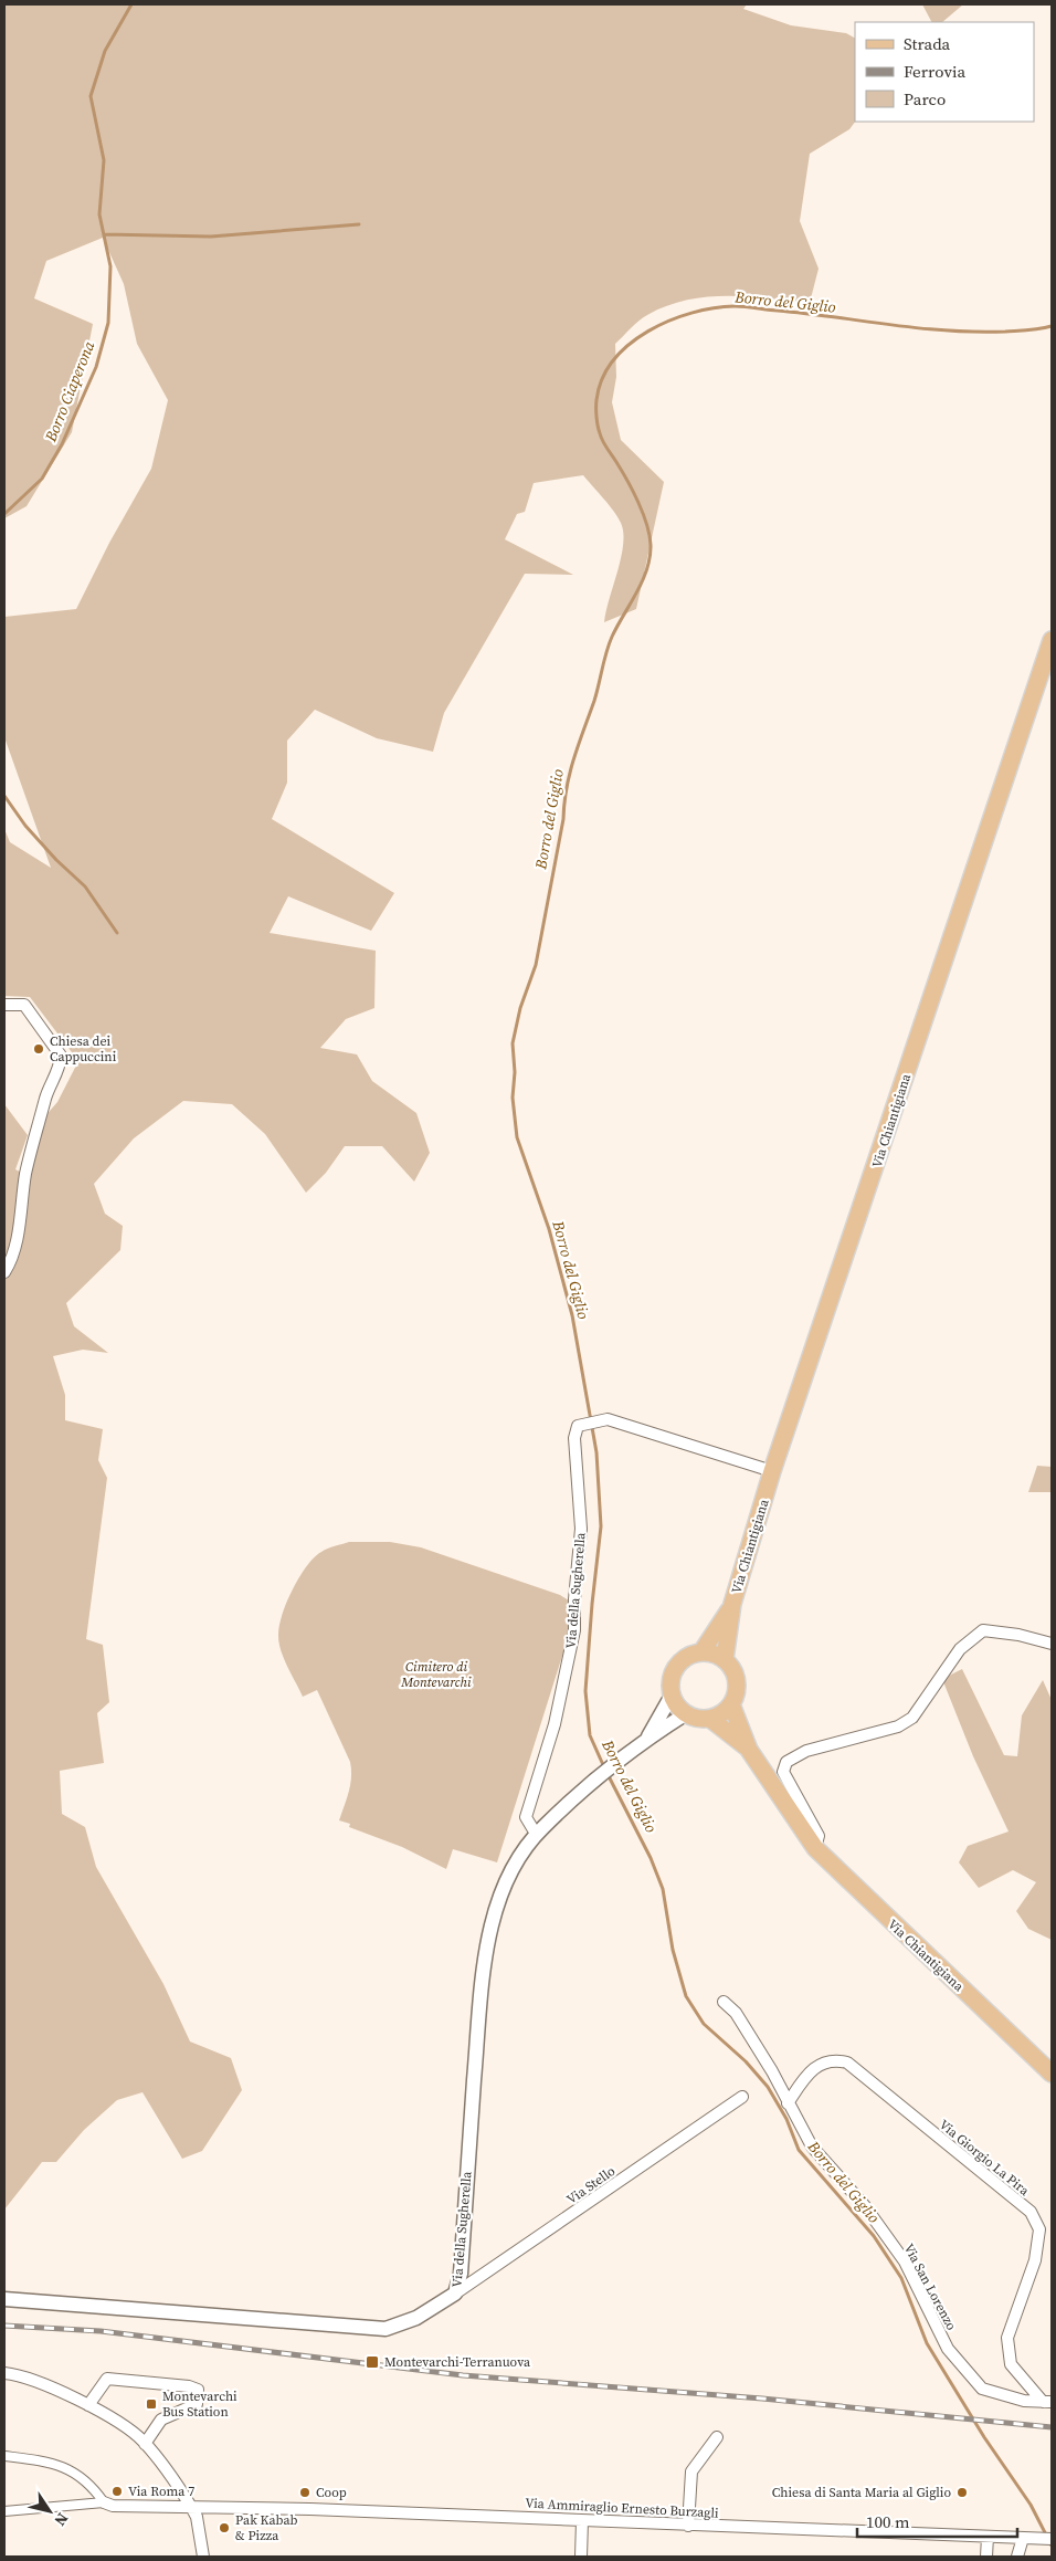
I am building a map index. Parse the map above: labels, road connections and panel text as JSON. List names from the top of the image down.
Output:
{
  "streets": {
    "main road": ["Via Chiantigiana"],
    "street": [
      "Via della Sugherella",
      "Via Giorgio La Pira",
      "Via Stello",
      "Via San Lorenzo",
      "Via Ammiraglio Ernesto Burzagli"
    ]
  },
  "crossings": [
    ["Via Chiantigiana", "Via della Sugherella"],
    ["Via della Sugherella", "Via Stello"],
    ["Via Giorgio La Pira", "Via San Lorenzo"]
  ],
  "water": ["Borro del Giglio", "Borro Ciaperona"],
  "parks": ["Cimitero di Montevarchi"],
  "places": {
    "other": [
      "Chiesa dei Cappuccini",
      "Via Roma 7",
      "Coop",
      "Chiesa di Santa Maria al Giglio",
      "Pak Kabab & Pizza"
    ],
    "transit": ["Montevarchi-Terranuova", "Montevarchi Bus Station"]
  },
  "legend": ["Strada", "Ferrovia", "Parco"],
  "scale_bar": "100 m",
  "north": "bottom right"
}
